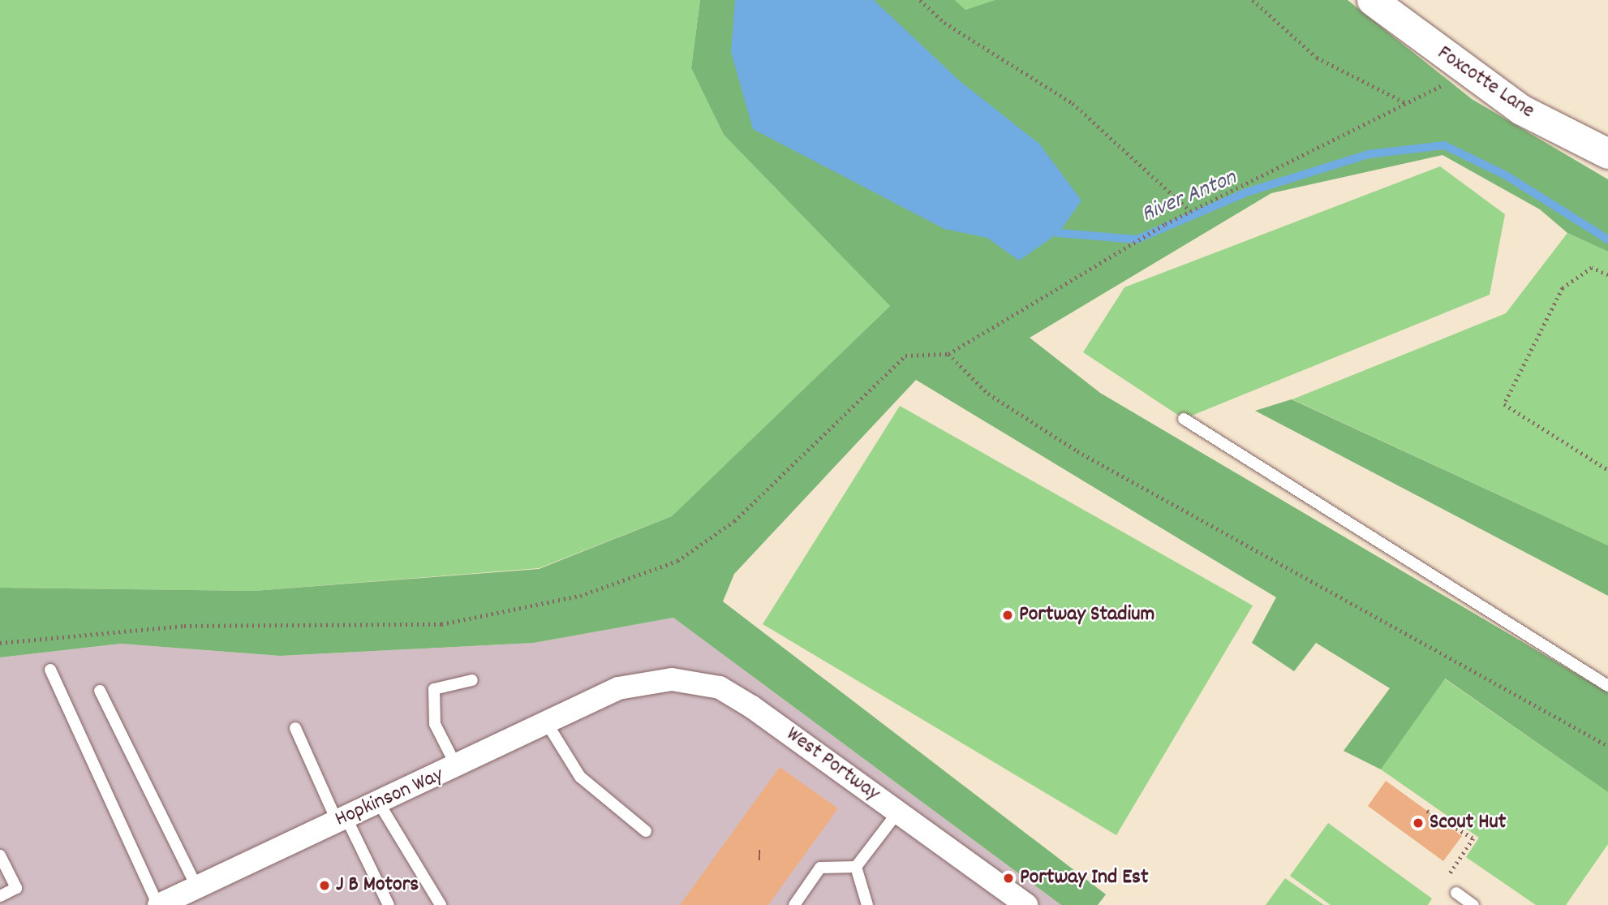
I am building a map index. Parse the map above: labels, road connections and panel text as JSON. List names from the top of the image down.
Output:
{
  "streets": {
    "street": ["Foxcotte Lane", "West Portway", "Hopkinson Way"]
  },
  "crossings": [
    ["West Portway", "Hopkinson Way"]
  ],
  "water": ["River Anton"],
  "places": [
    "Portway Stadium",
    "Scout Hut",
    "Portway Ind Est",
    "J B Motors"
  ],
  "house_numbers": ["1"]
}
